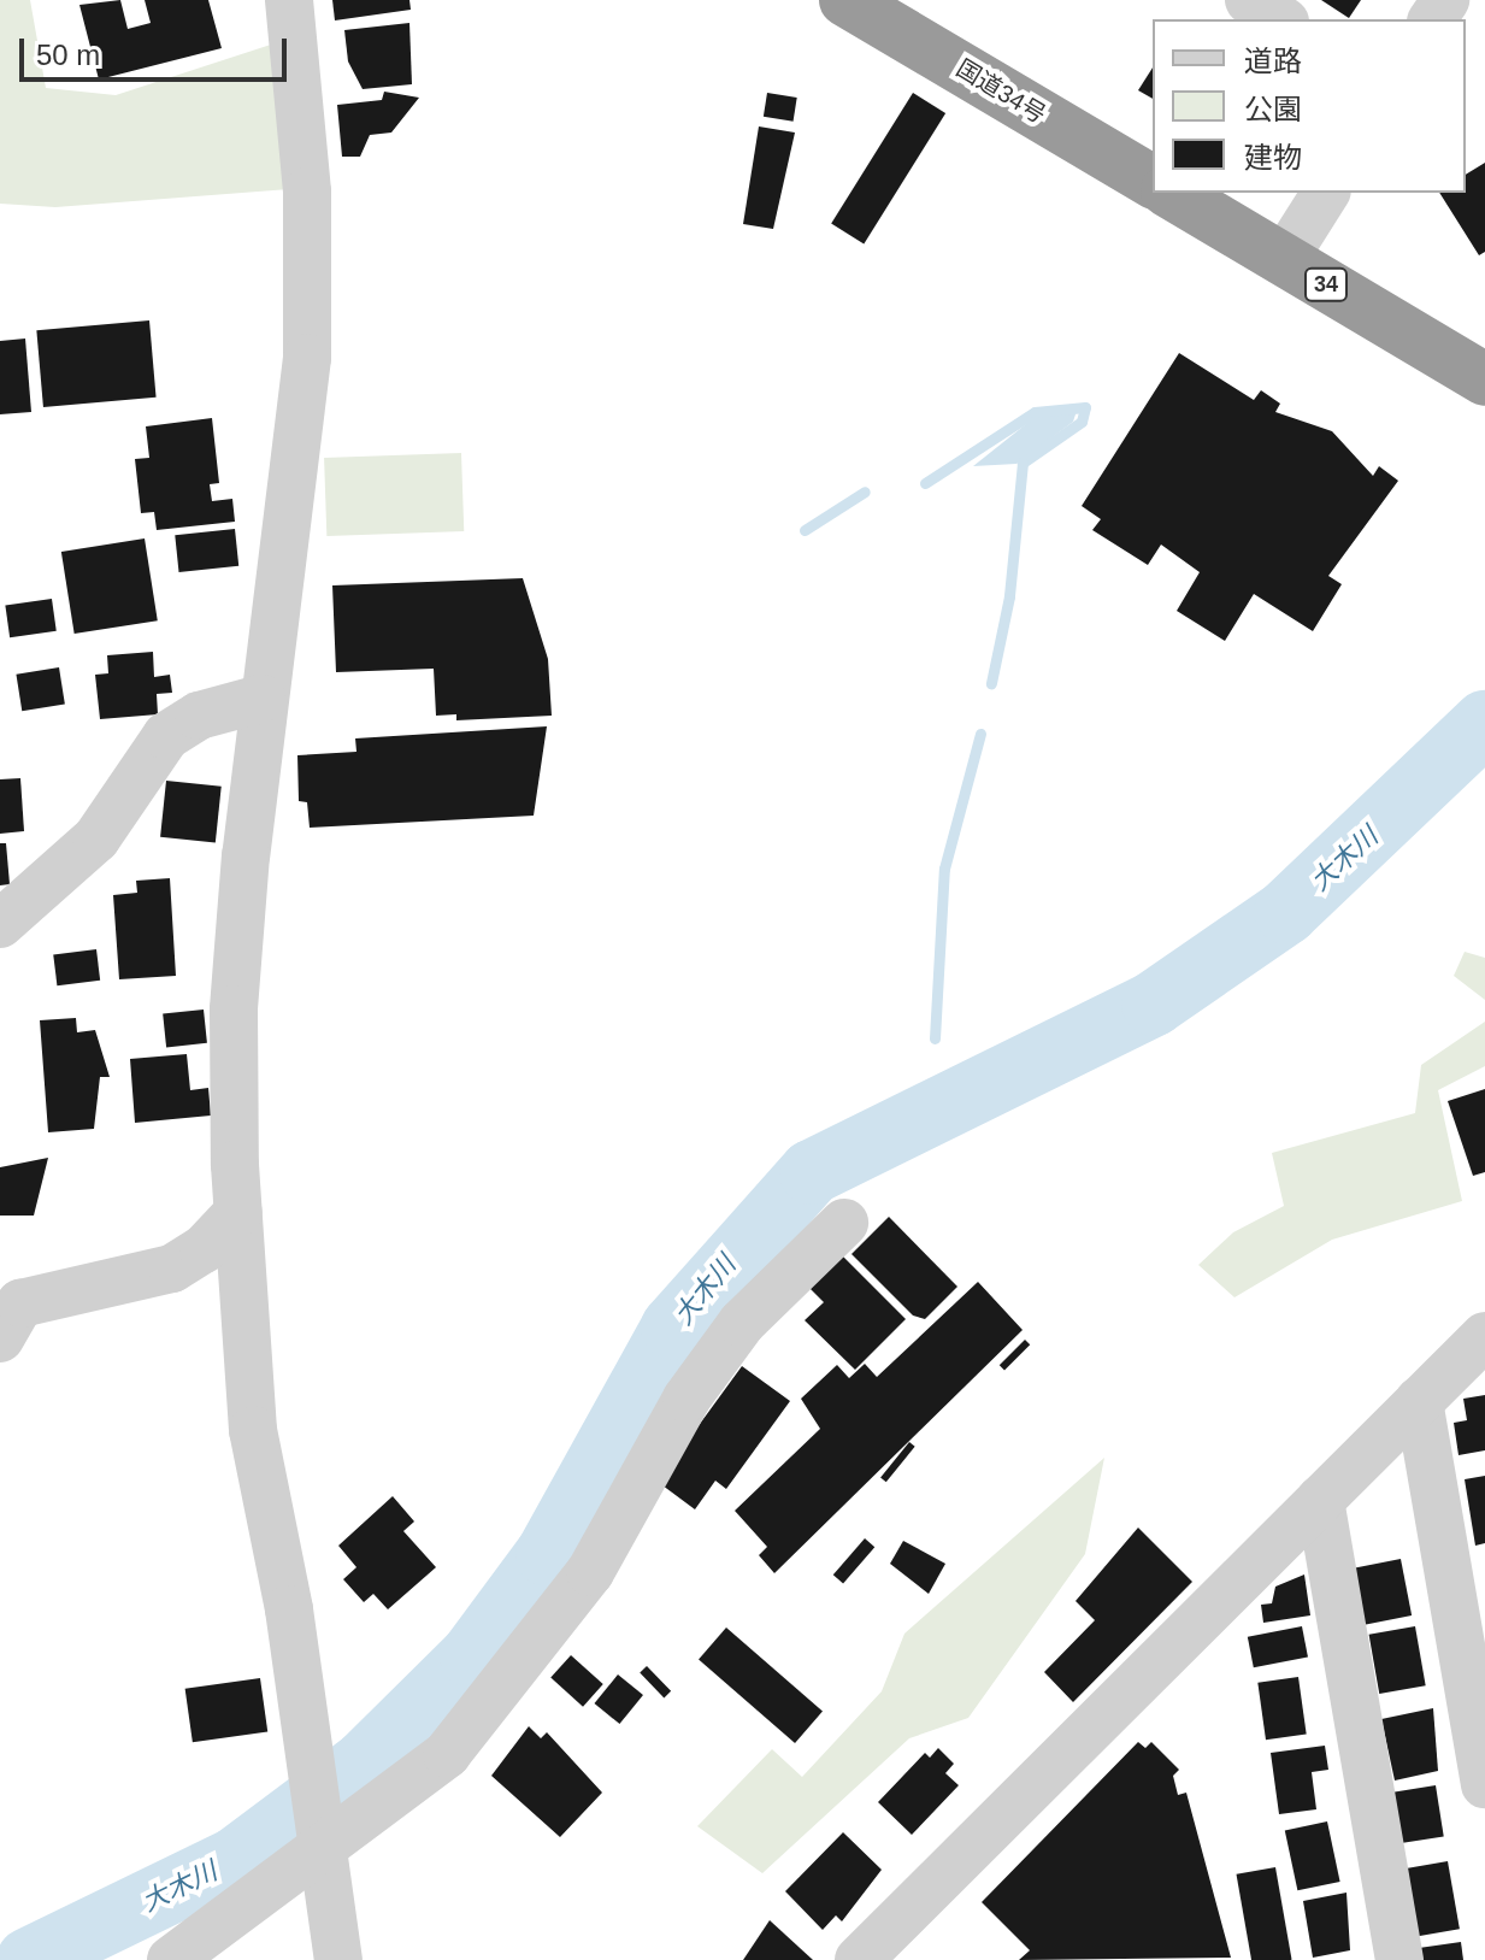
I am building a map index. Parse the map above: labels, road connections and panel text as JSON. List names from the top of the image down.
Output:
{
  "streets": {
    "highway": ["国道34号", "34"]
  },
  "water": ["大木川"],
  "legend": ["道路", "公園", "建物"],
  "scale_bar": "50 m"
}
